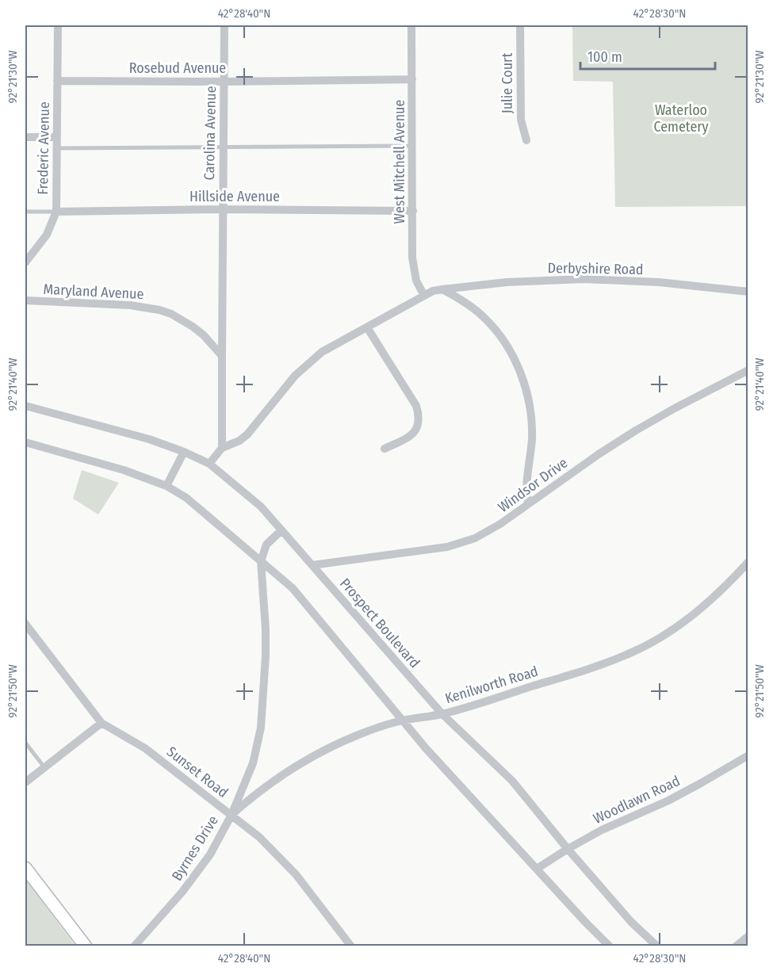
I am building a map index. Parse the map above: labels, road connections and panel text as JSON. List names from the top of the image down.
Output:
{
  "streets": {
    "street": [
      "Rosebud Avenue",
      "Julie Court",
      "Carolina Avenue",
      "Frederic Avenue",
      "West Mitchell Avenue",
      "Hillside Avenue",
      "Derbyshire Road",
      "Maryland Avenue",
      "Windsor Drive",
      "Prospect Boulevard",
      "Kenilworth Road",
      "Sunset Road",
      "Woodlawn Road",
      "Byrnes Drive"
    ]
  },
  "crossings": [
    ["Rosebud Avenue", "Carolina Avenue"],
    ["Rosebud Avenue", "Frederic Avenue"],
    ["Rosebud Avenue", "West Mitchell Avenue"],
    ["Carolina Avenue", "Hillside Avenue"],
    ["Carolina Avenue", "Maryland Avenue"],
    ["Frederic Avenue", "Hillside Avenue"],
    ["West Mitchell Avenue", "Hillside Avenue"],
    ["West Mitchell Avenue", "Derbyshire Road"],
    ["Windsor Drive", "Prospect Boulevard"],
    ["Prospect Boulevard", "Kenilworth Road"],
    ["Prospect Boulevard", "Woodlawn Road"],
    ["Prospect Boulevard", "Byrnes Drive"],
    ["Kenilworth Road", "Sunset Road"],
    ["Kenilworth Road", "Byrnes Drive"],
    ["Sunset Road", "Byrnes Drive"]
  ],
  "parks": ["Waterloo Cemetery"],
  "scale_bar": "100 m",
  "coordinates": [
    "42°28'40\"N",
    "42°28'30\"N",
    "92°21'30\"W",
    "92°21'40\"W",
    "92°21'50\"W"
  ]
}
